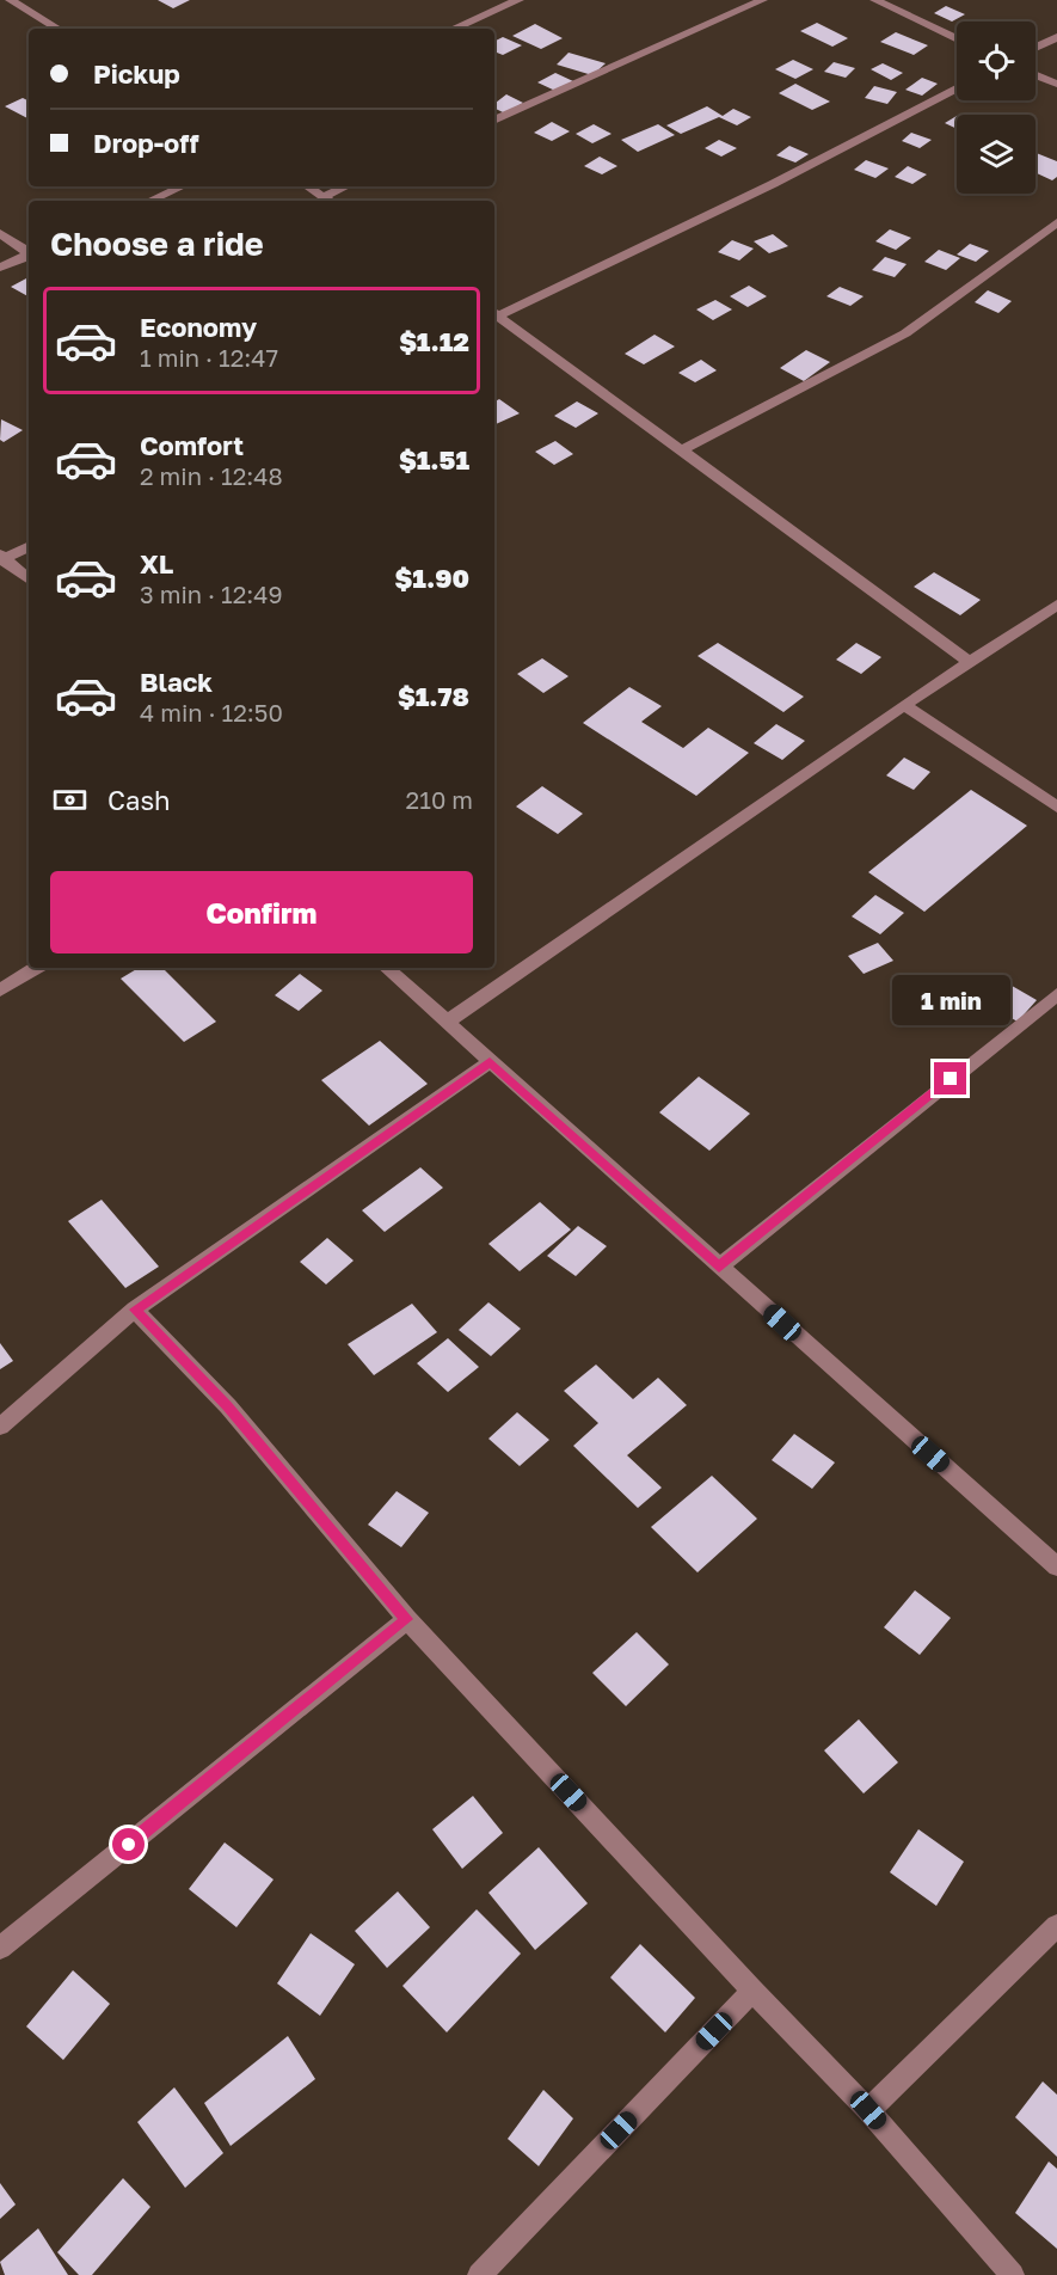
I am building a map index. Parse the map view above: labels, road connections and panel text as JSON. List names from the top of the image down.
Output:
{
  "page": {
    "banner": ["Pickup", "Drop-off"],
    "heading": "Choose a ride",
    "list": [
      {
        "name": "Economy",
        "note": "1 min · 12:47",
        "value": "$1.12"
      },
      {
        "name": "Comfort",
        "note": "2 min · 12:48",
        "value": "$1.51"
      },
      {
        "name": "XL",
        "note": "3 min · 12:49",
        "value": "$1.90"
      },
      {
        "name": "Black",
        "note": "4 min · 12:50",
        "value": "$1.78"
      }
    ],
    "pay": ["Cash", "210 m"],
    "buttons": "Confirm",
    "bubble": "1 min"
  }
}
